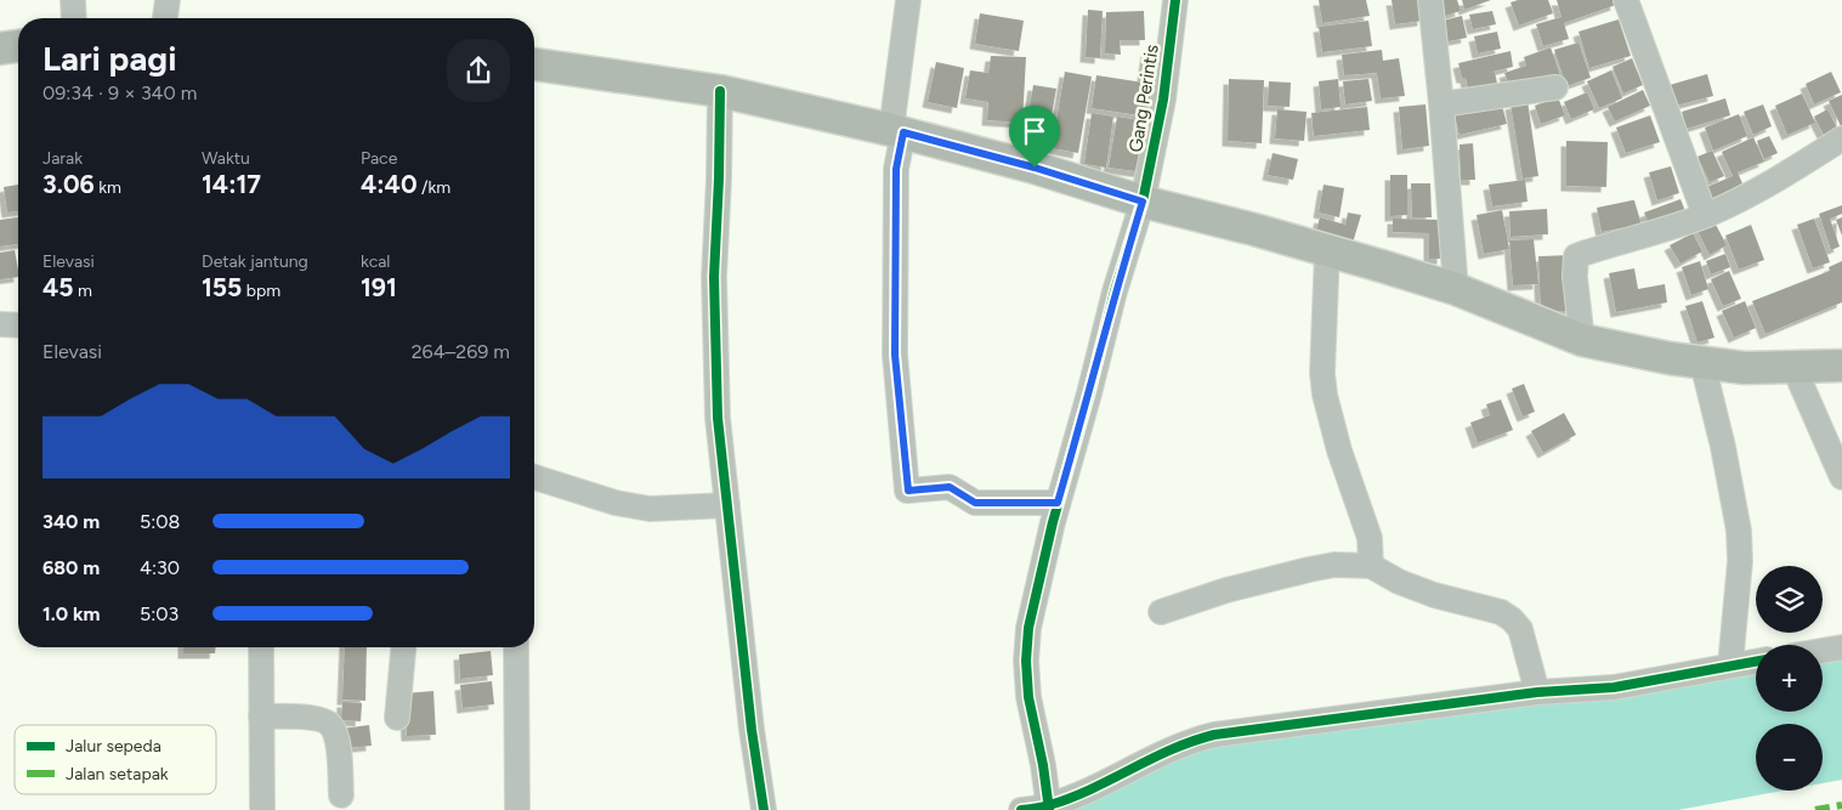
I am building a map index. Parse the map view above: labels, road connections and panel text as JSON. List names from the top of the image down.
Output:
{
  "streets": {
    "street": ["Gang Perintis"]
  },
  "legend": ["Jalur sepeda", "Jalan setapak"],
  "page": {
    "heading": ["Lari pagi", "09:34 · 9 × 340 m"],
    "stats": [
      ["Jarak", "3.06 km"],
      ["Waktu", "14:17"],
      ["Pace", "4:40 /km"],
      ["Elevasi", "45 m"],
      ["Detak jantung", "155 bpm"],
      ["kcal", "191"]
    ],
    "chart": ["Elevasi", "264–269 m"],
    "list": [
      {
        "name": "340 m",
        "note": "5:08"
      },
      {
        "name": "680 m",
        "note": "4:30"
      },
      {
        "name": "1.0 km",
        "note": "5:03"
      }
    ],
    "map_buttons": ["+", "−"]
  }
}
